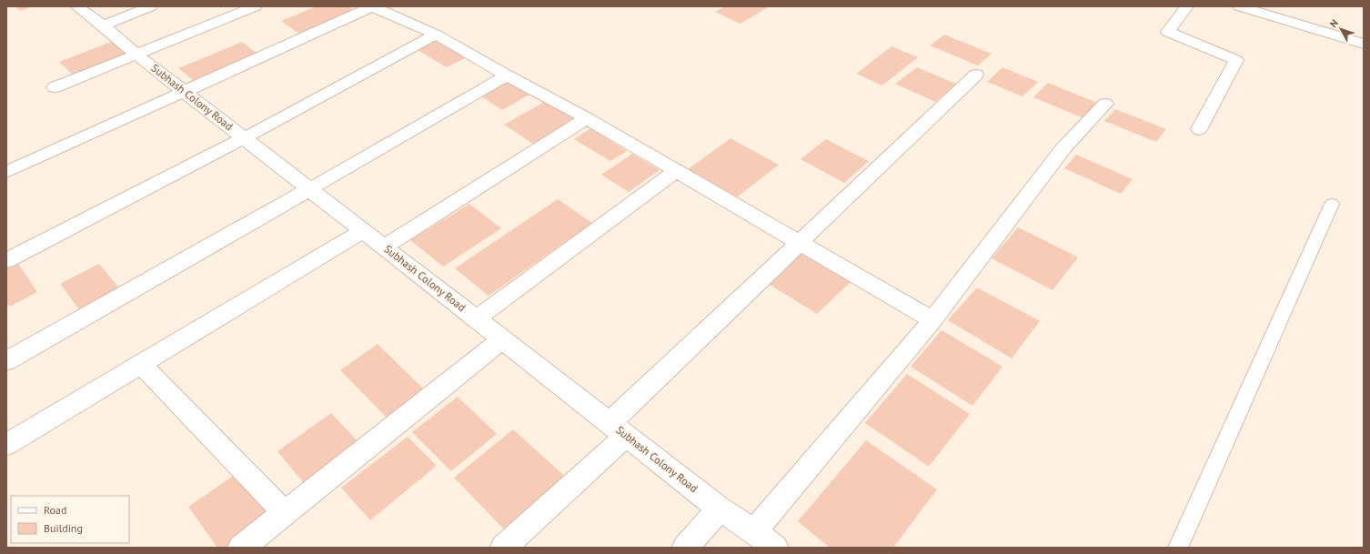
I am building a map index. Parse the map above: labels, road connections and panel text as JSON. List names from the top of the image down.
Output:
{
  "streets": {
    "street": ["Subhash Colony Road"]
  },
  "legend": ["Road", "Building"],
  "north": "top left"
}
